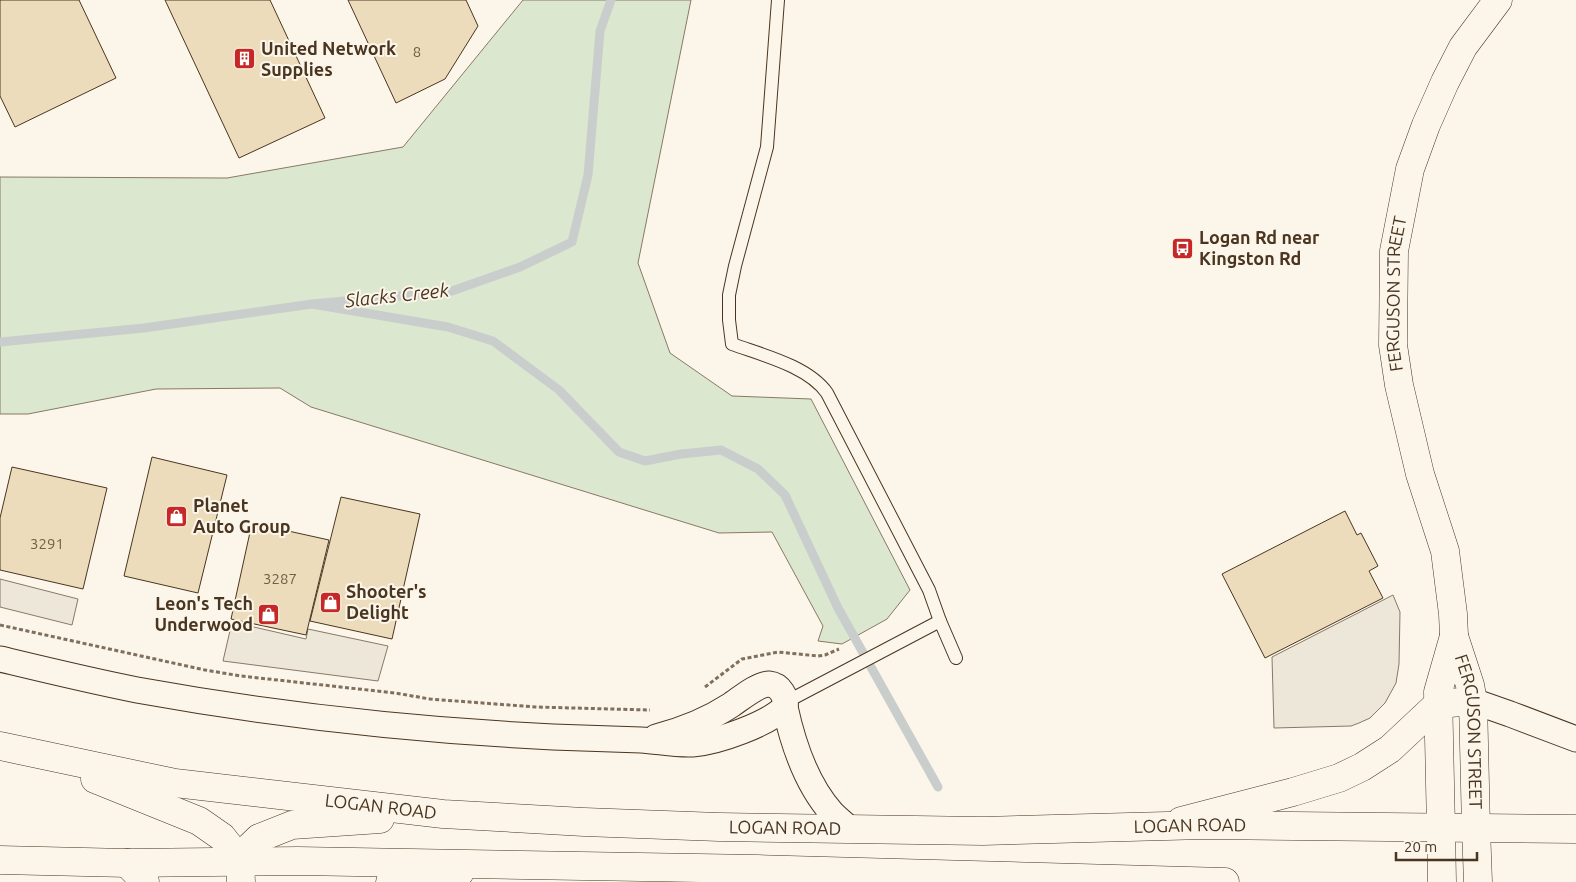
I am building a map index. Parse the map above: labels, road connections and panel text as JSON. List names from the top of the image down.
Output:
{
  "streets": {
    "main road": ["FERGUSON STREET", "LOGAN ROAD"]
  },
  "crossings": [
    ["FERGUSON STREET", "LOGAN ROAD"]
  ],
  "water": ["Slacks Creek"],
  "places": {
    "building": ["United Network Supplies"],
    "bus stop": ["Logan Rd near Kingston Rd"],
    "shop": ["Planet Auto Group", "Shooter's Delight", "Leon's Tech Underwood"]
  },
  "house_numbers": ["8", "3291", "3287"],
  "scale_bar": "20 m"
}
